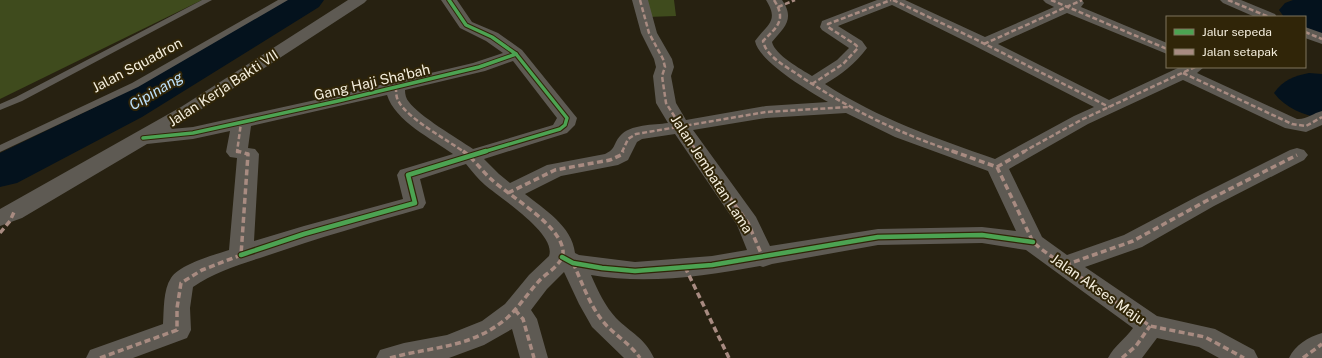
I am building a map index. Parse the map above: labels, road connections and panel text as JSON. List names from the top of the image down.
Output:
{
  "streets": {
    "street": [
      "Gang Haji Sha'bah",
      "Jalan Kerja Bakti VII",
      "Jalan Jembatan Lama",
      "Jalan Akses Maju"
    ],
    "lane": ["Jalan Squadron"]
  },
  "crossings": [
    ["Gang Haji Sha'bah", "Jalan Kerja Bakti VII"]
  ],
  "water": ["Cipinang"],
  "legend": ["Jalur sepeda", "Jalan setapak"]
}
